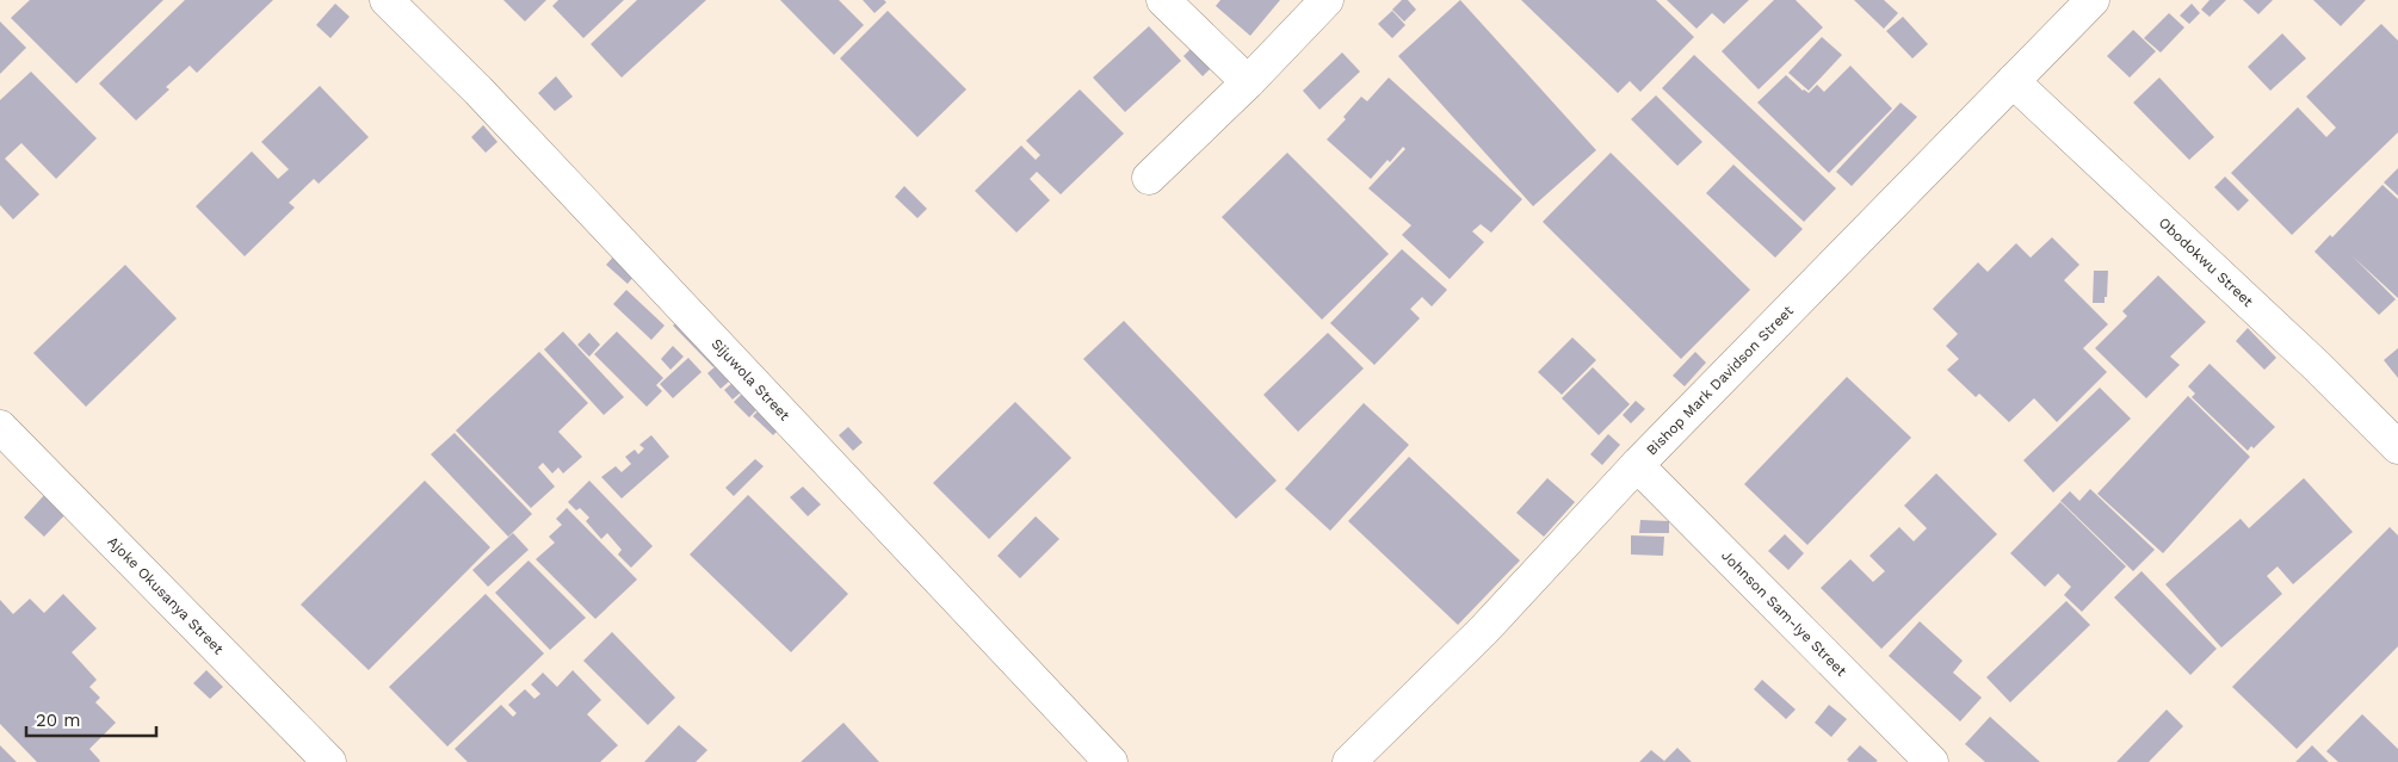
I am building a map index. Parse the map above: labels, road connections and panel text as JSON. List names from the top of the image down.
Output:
{
  "streets": {
    "street": [
      "Obodokwu Street",
      "Sijuwola Street",
      "Bishop Mark Davidson Street",
      "Ajoke Okusanya Street",
      "Johnson Sam-Iye Street"
    ]
  },
  "crossings": [
    ["Obodokwu Street", "Bishop Mark Davidson Street"],
    ["Bishop Mark Davidson Street", "Johnson Sam-Iye Street"]
  ],
  "scale_bar": "20 m"
}
